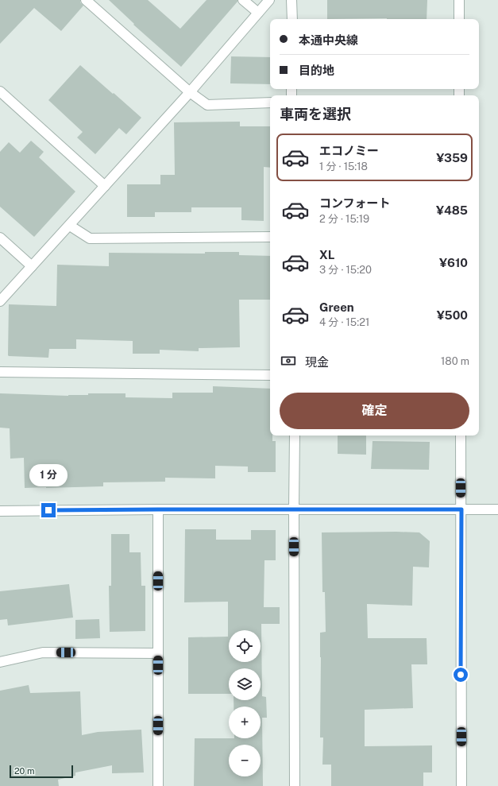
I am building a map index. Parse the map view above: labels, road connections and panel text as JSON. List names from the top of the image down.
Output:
{
  "scale_bar": "20 m",
  "page": {
    "banner": ["本通中央線", "目的地"],
    "heading": "車両を選択",
    "list": [
      {
        "name": "エコノミー",
        "note": "1 分 · 15:18",
        "value": "¥359"
      },
      {
        "name": "コンフォート",
        "note": "2 分 · 15:19",
        "value": "¥485"
      },
      {
        "name": "XL",
        "note": "3 分 · 15:20",
        "value": "¥610"
      },
      {
        "name": "Green",
        "note": "4 分 · 15:21",
        "value": "¥500"
      }
    ],
    "pay": ["現金", "180 m"],
    "buttons": "確定",
    "bubble": "1 分",
    "map_buttons": ["+", "−"],
    "scale": "20 m"
  }
}
